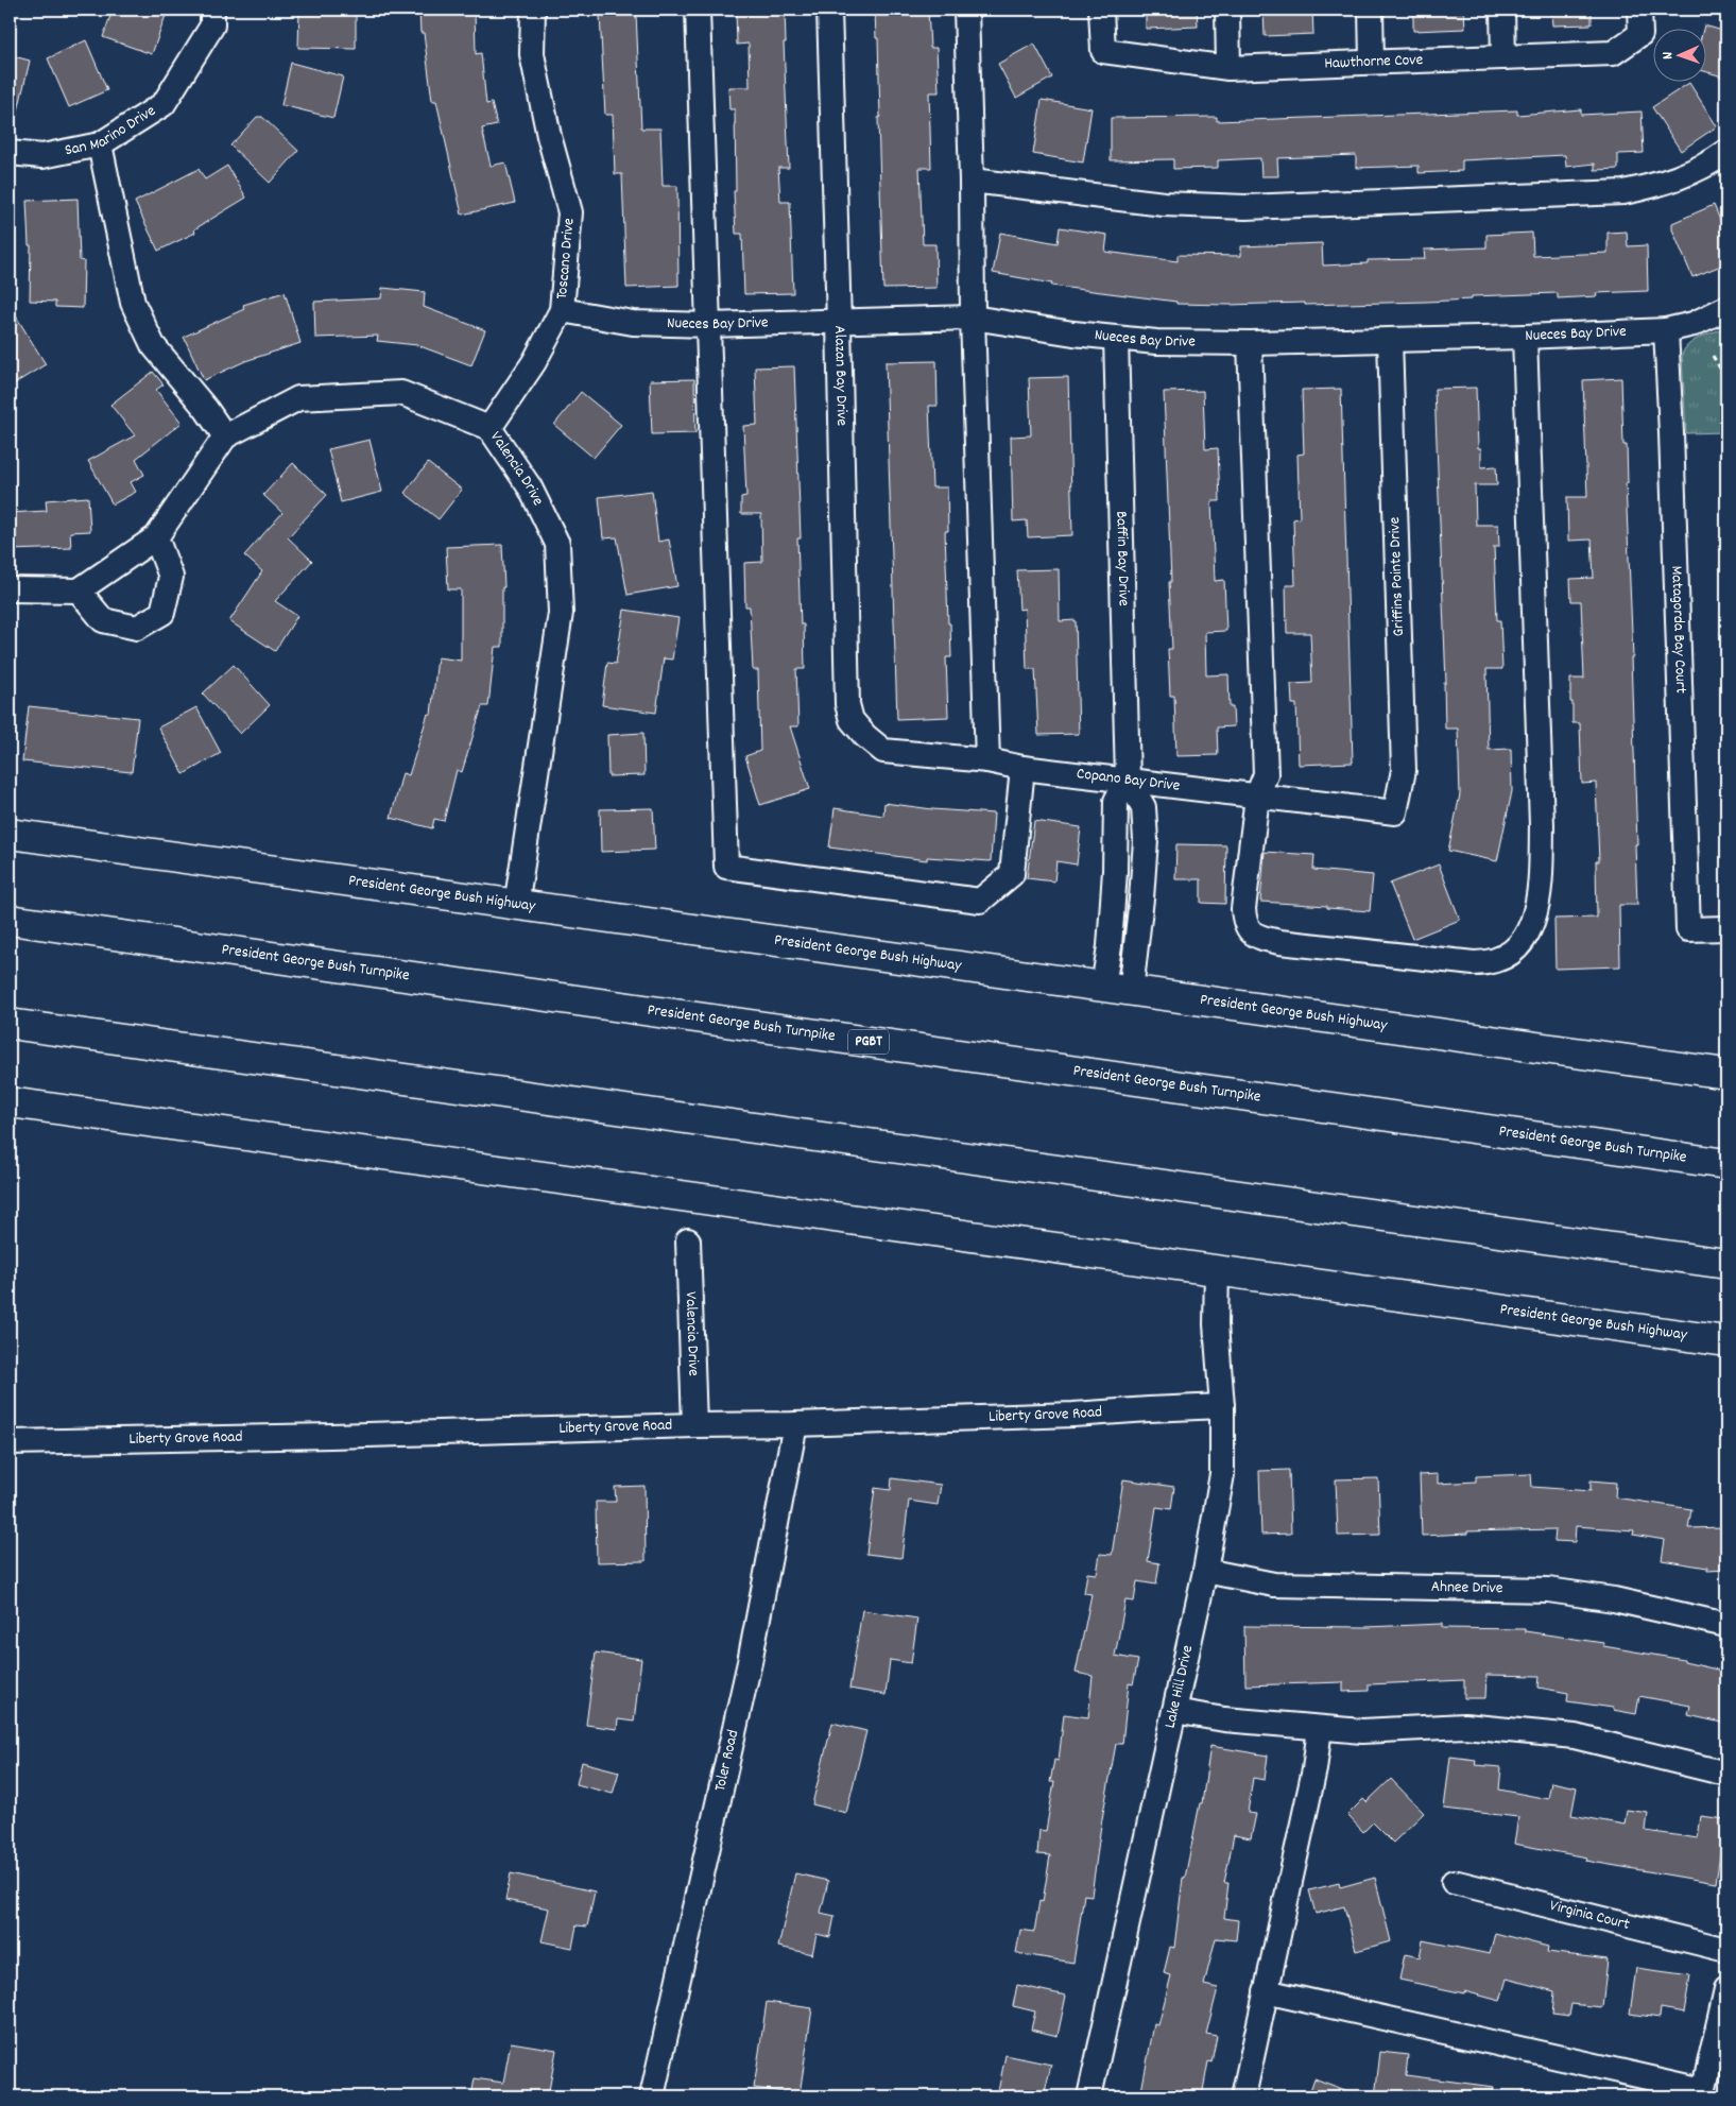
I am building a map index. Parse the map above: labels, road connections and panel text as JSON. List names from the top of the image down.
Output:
{
  "streets": {
    "main road": ["President George Bush Highway", "President George Bush Turnpike", "PGBT"],
    "street": [
      "Hawthorne Cove",
      "San Marino Drive",
      "Toscano Drive",
      "Nueces Bay Drive",
      "Alazan Bay Drive",
      "Valencia Drive",
      "Baffin Bay Drive",
      "Griffins Pointe Drive",
      "Matagorda Bay Court",
      "Copano Bay Drive",
      "Liberty Grove Road",
      "Ahnee Drive",
      "Lake Hill Drive",
      "Toler Road",
      "Virginia Court"
    ]
  },
  "crossings": [
    ["Toscano Drive", "Nueces Bay Drive"],
    ["Toscano Drive", "Valencia Drive"],
    ["Nueces Bay Drive", "Alazan Bay Drive"],
    ["Nueces Bay Drive", "Baffin Bay Drive"],
    ["Nueces Bay Drive", "Griffins Pointe Drive"],
    ["Nueces Bay Drive", "Matagorda Bay Court"],
    ["Alazan Bay Drive", "Copano Bay Drive"],
    ["Valencia Drive", "President George Bush Highway"],
    ["Valencia Drive", "Liberty Grove Road"],
    ["Baffin Bay Drive", "Copano Bay Drive"],
    ["Baffin Bay Drive", "President George Bush Highway"],
    ["Griffins Pointe Drive", "Copano Bay Drive"],
    ["President George Bush Highway", "Lake Hill Drive"],
    ["Liberty Grove Road", "Lake Hill Drive"],
    ["Liberty Grove Road", "Toler Road"],
    ["Ahnee Drive", "Lake Hill Drive"]
  ],
  "north": "left"
}
